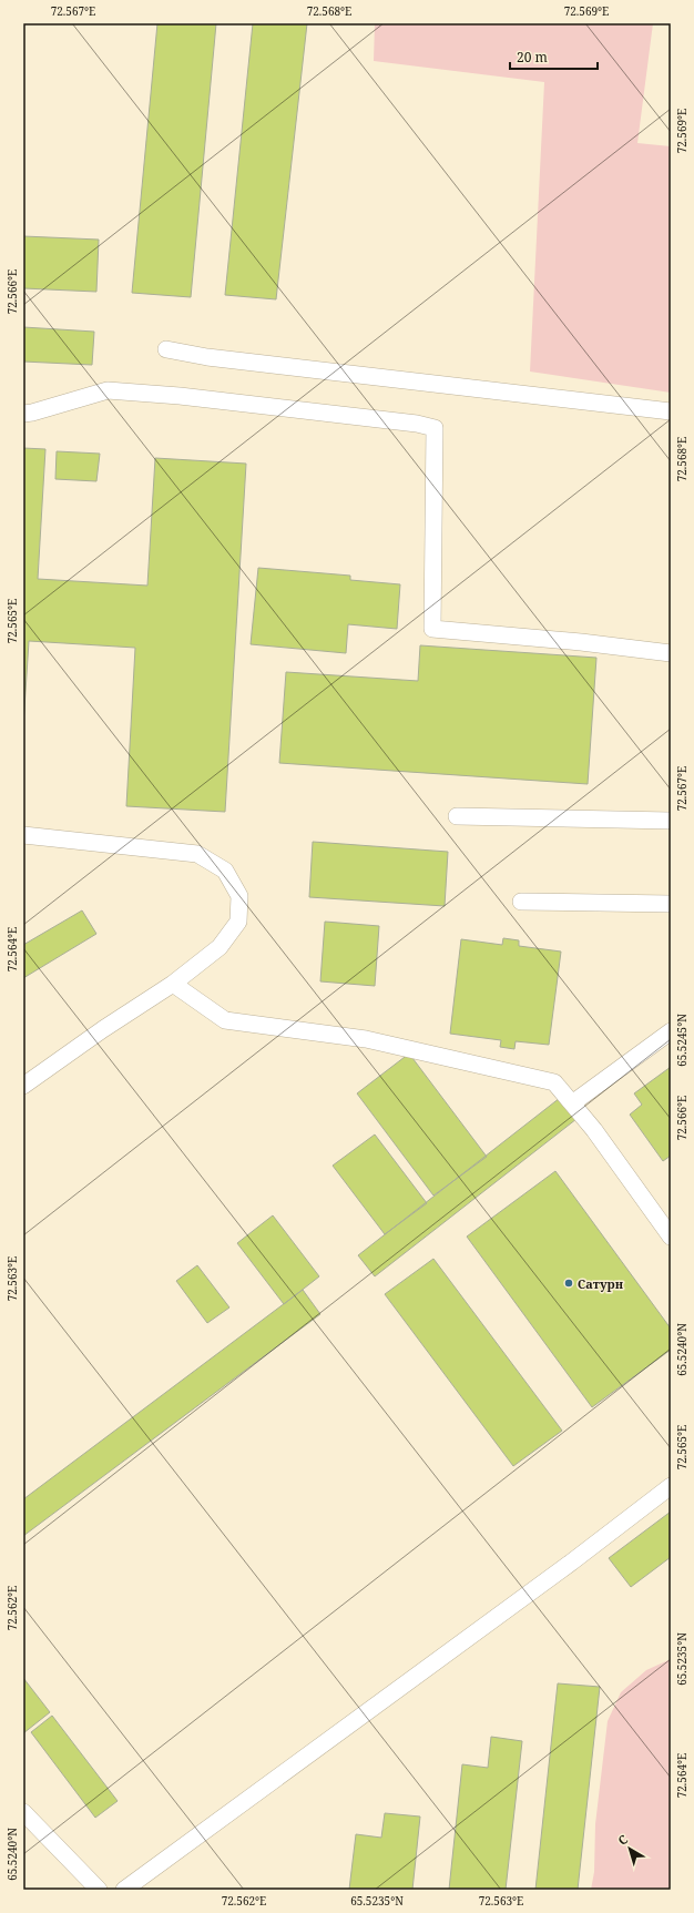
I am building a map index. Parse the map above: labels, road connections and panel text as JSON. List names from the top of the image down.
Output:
{
  "places": ["Сатурн"],
  "scale_bar": "20 m",
  "north": "top left",
  "coordinates": [
    "72.567°E",
    "72.568°E",
    "72.569°E",
    "72.566°E",
    "72.565°E",
    "72.564°E",
    "65.5245°N",
    "72.563°E",
    "65.5240°N",
    "72.562°E",
    "65.5235°N"
  ]
}
